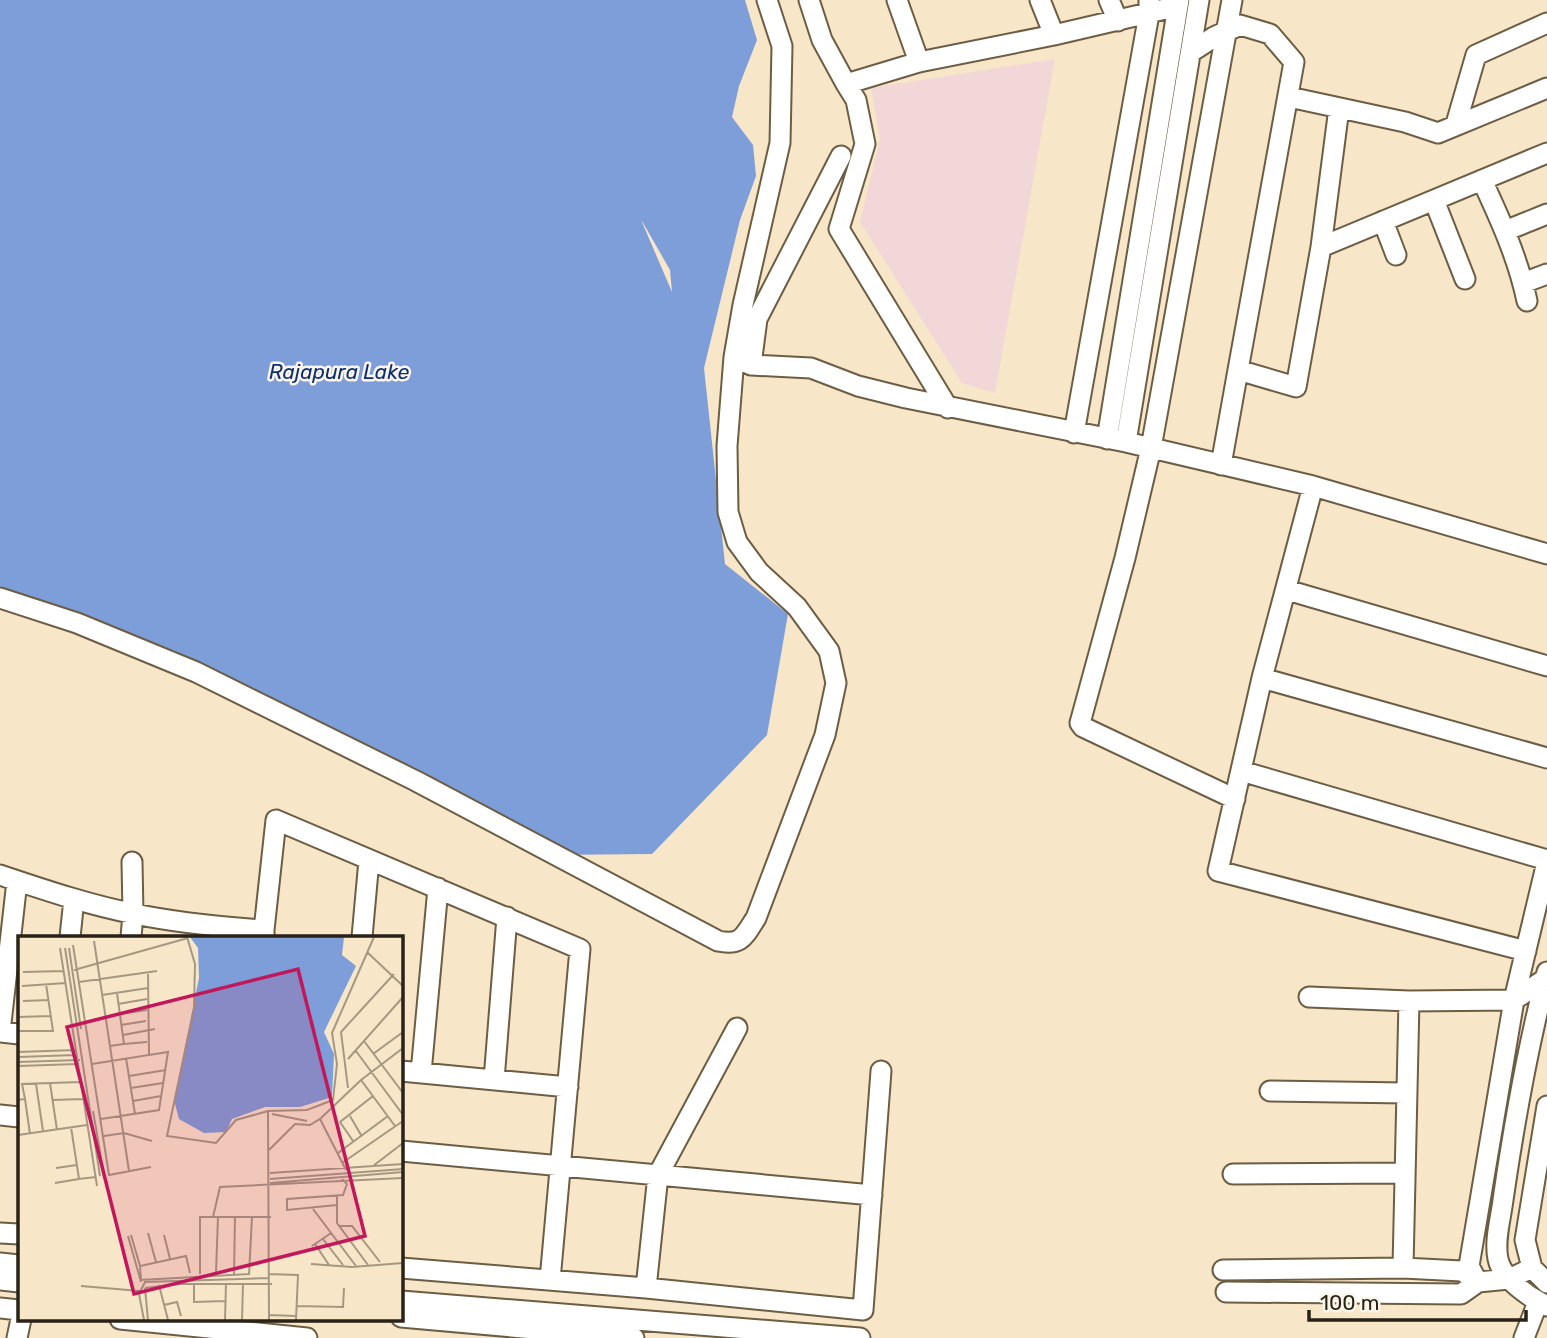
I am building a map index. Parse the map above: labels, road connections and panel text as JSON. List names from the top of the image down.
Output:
{
  "water": ["Rajapura Lake"],
  "scale_bar": "100 m"
}
